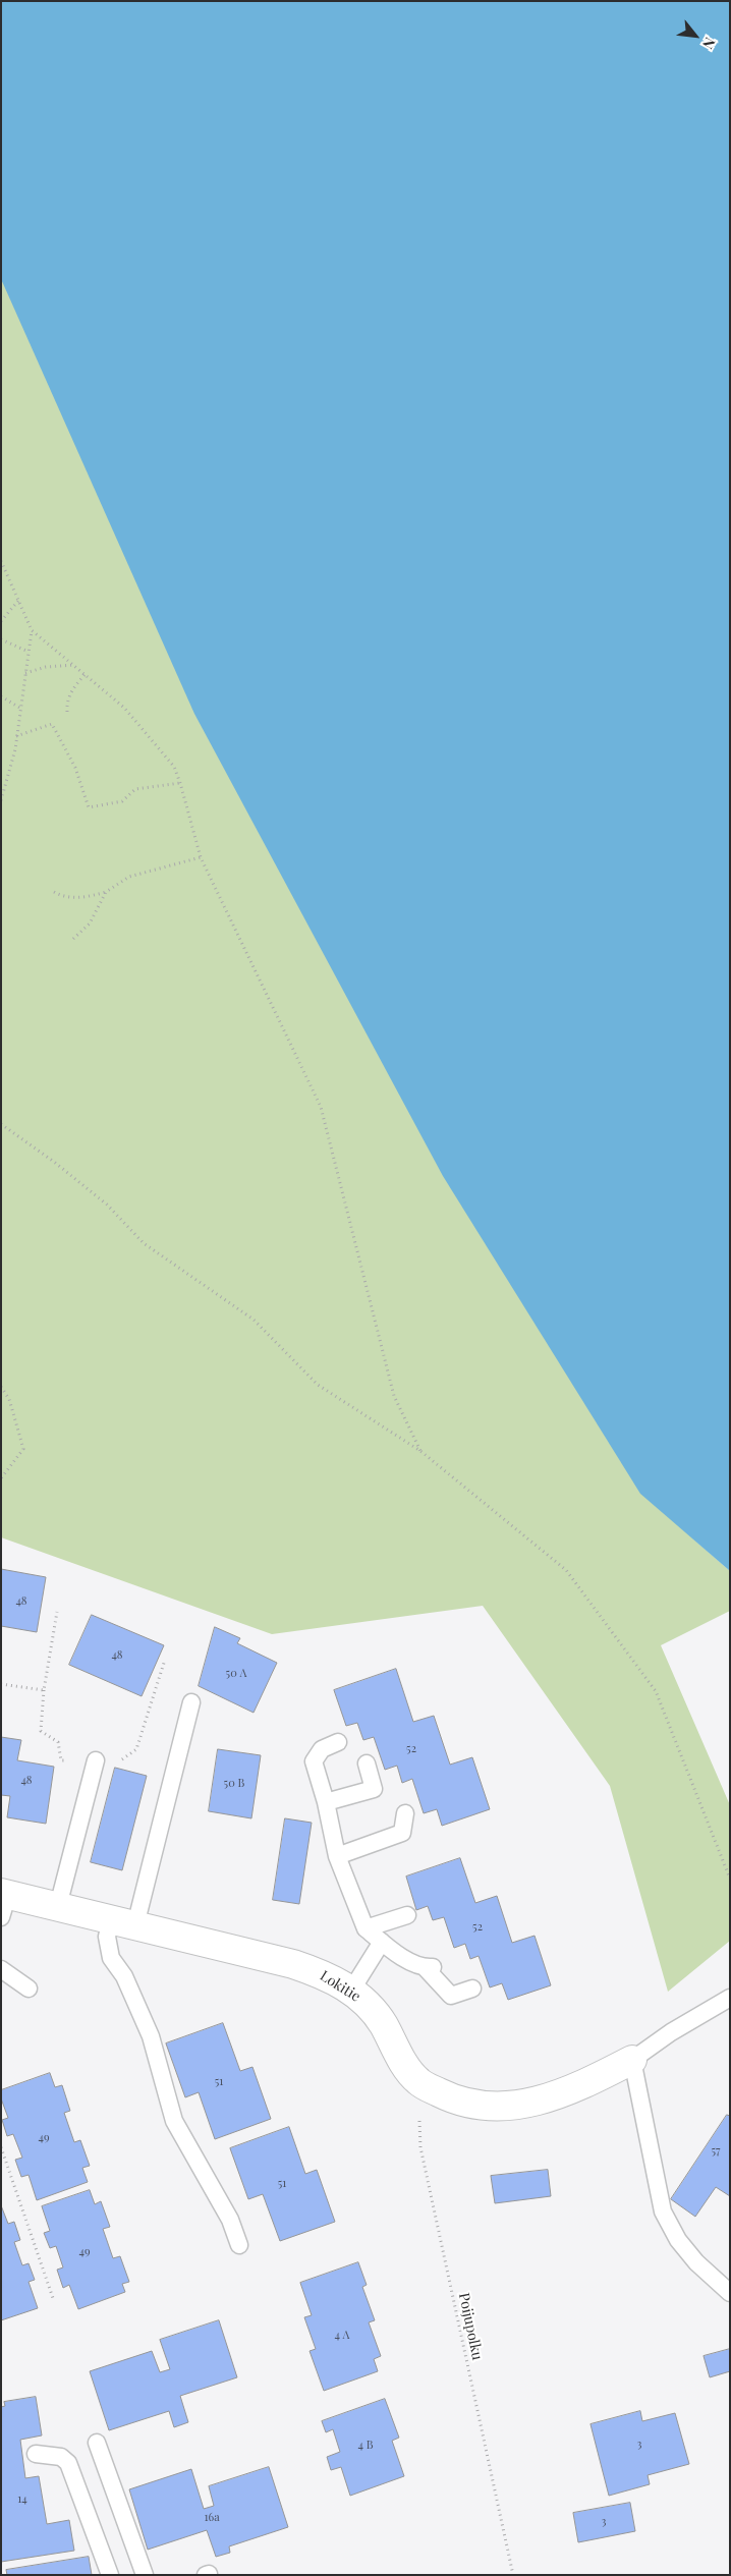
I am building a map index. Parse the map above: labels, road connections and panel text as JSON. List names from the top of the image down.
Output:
{
  "streets": {
    "street": ["Lokitie"],
    "path": ["Poijupolku"]
  },
  "crossings": [
    ["Lokitie", "Poijupolku"]
  ],
  "house_numbers": [
    "48",
    "48",
    "50 A",
    "52",
    "48",
    "50 B",
    "52",
    "51",
    "49",
    "57",
    "51",
    "49",
    "4 A",
    "3",
    "4 B",
    "14",
    "16a",
    "3"
  ],
  "north": "bottom right"
}
